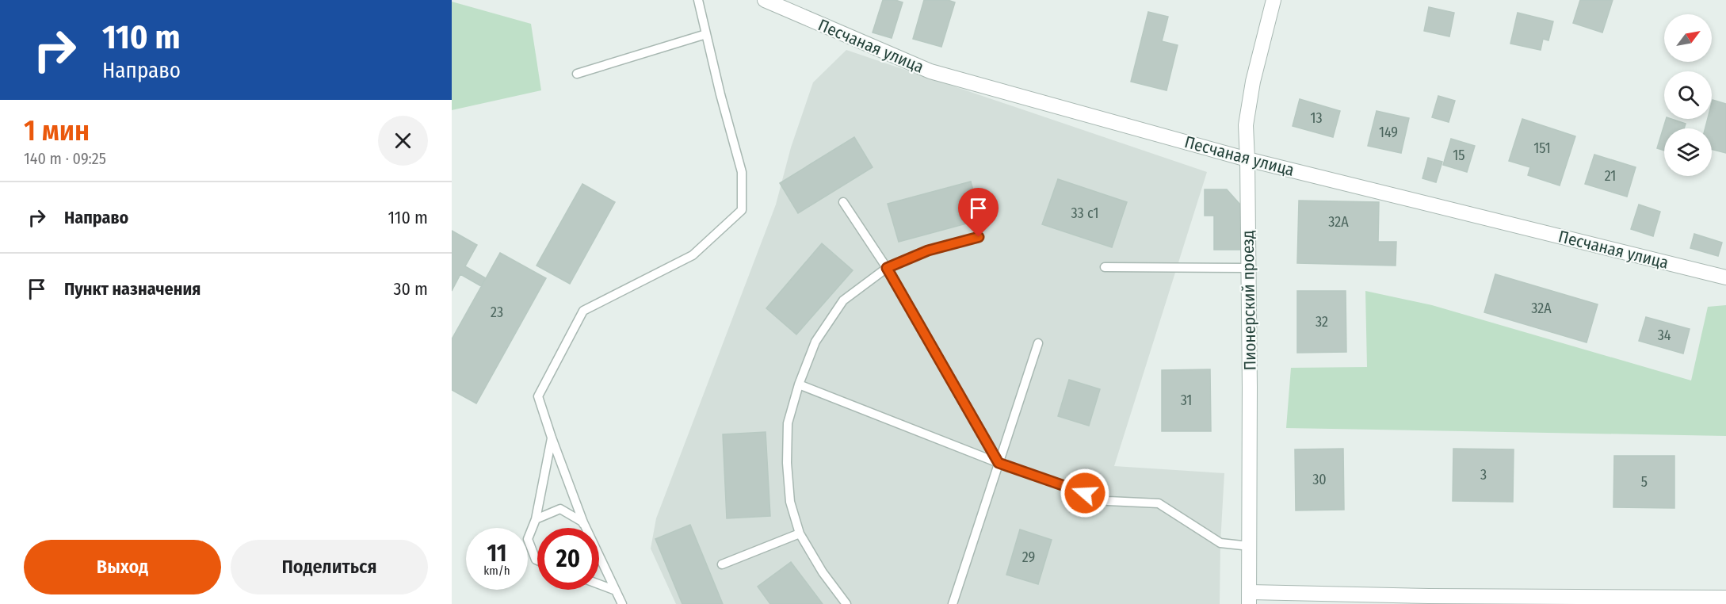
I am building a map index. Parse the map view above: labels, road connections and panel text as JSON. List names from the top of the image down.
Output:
{
  "streets": {
    "street": ["Песчаная улица", "Пионерский проезд"]
  },
  "crossings": [
    ["Песчаная улица", "Пионерский проезд"]
  ],
  "house_numbers": [
    "13",
    "149",
    "151",
    "15",
    "21",
    "33 с1",
    "32А",
    "32А",
    "23",
    "32",
    "34",
    "31",
    "3",
    "30",
    "5",
    "29"
  ],
  "north": "top right",
  "page": {
    "turn": ["110 m", "Направо"],
    "heading": ["1 мин", "140 m · 09:25"],
    "list": [
      {
        "name": "Направо",
        "value": "110 m"
      },
      {
        "name": "Пункт назначения",
        "value": "30 m"
      }
    ],
    "speed": "11 km/h",
    "limit": "20",
    "buttons": ["Выход", "Поделиться"]
  }
}
